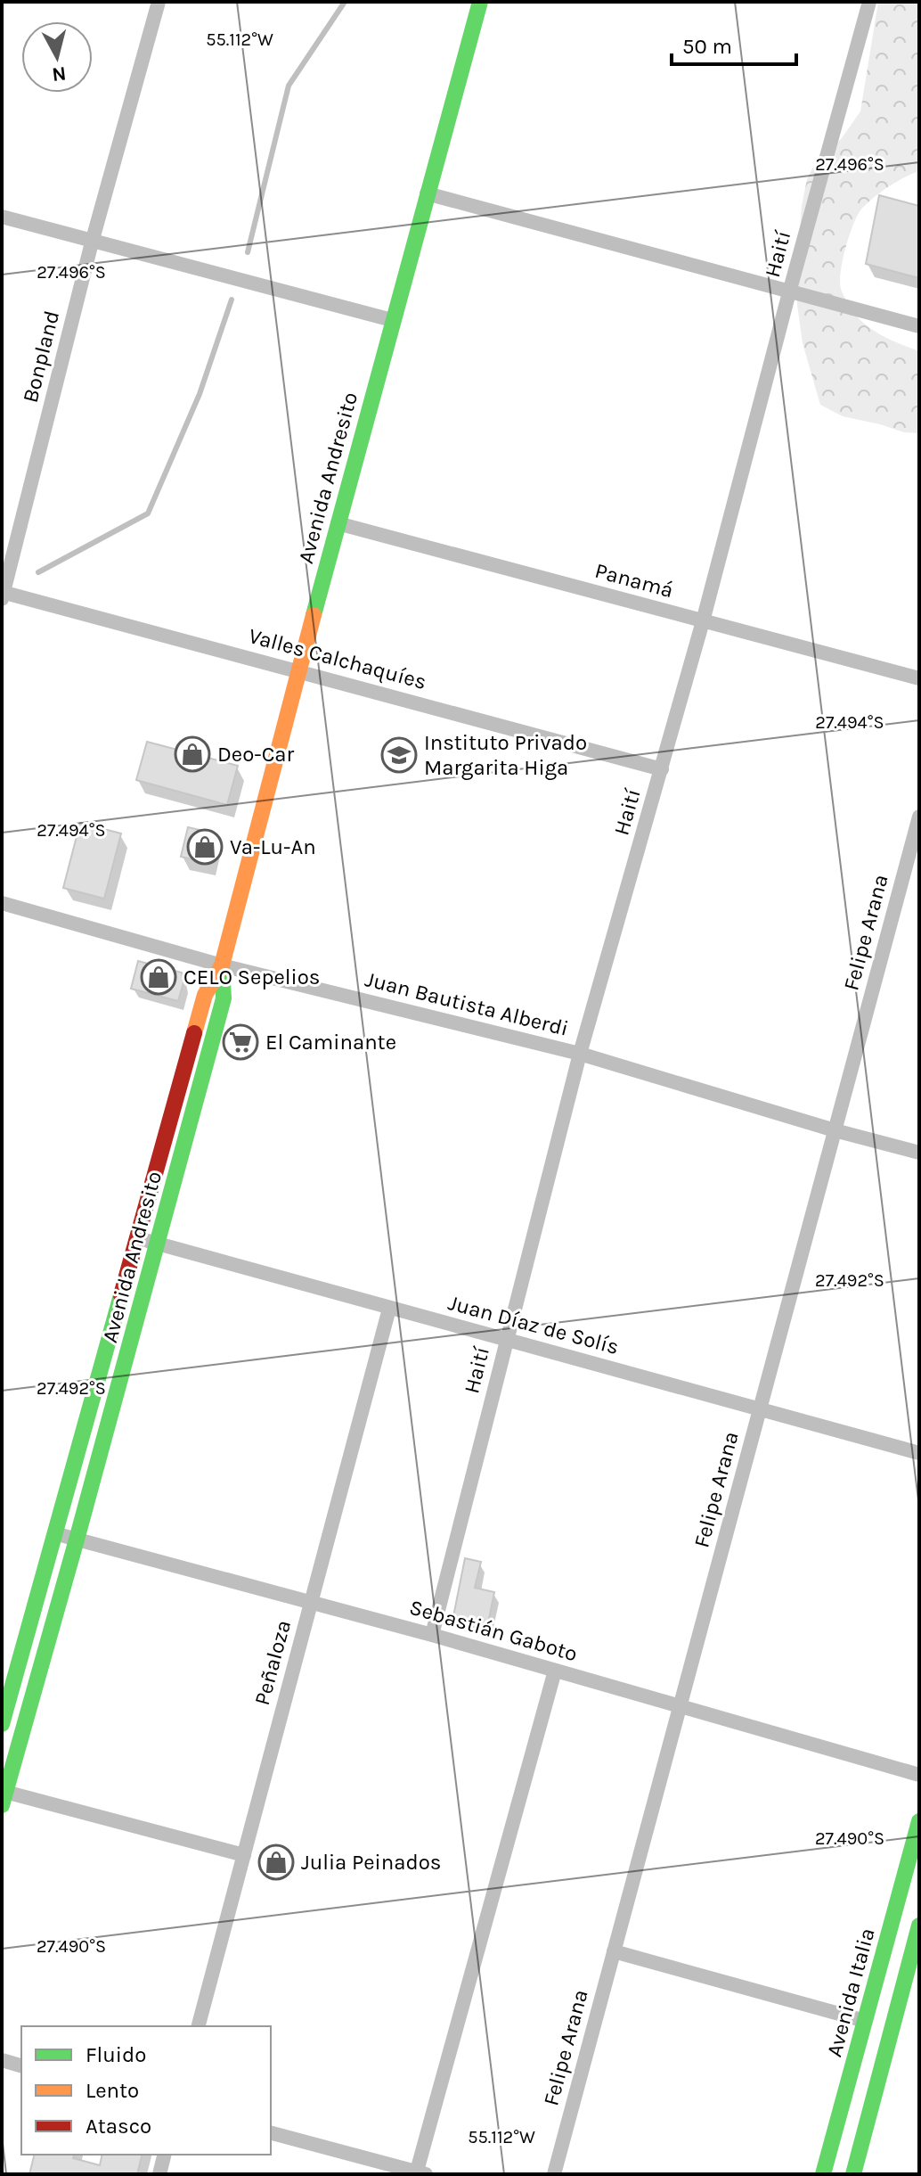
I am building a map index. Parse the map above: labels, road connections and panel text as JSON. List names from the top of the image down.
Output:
{
  "streets": {
    "main road": ["Avenida Andresito", "Avenida Italia"],
    "street": [
      "Haití",
      "Bonpland",
      "Panamá",
      "Valles Calchaquíes",
      "Felipe Arana",
      "Juan Bautista Alberdi",
      "Juan Díaz de Solís",
      "Sebastián Gaboto",
      "Peñaloza"
    ]
  },
  "crossings": [
    ["Haití", "Panamá"],
    ["Haití", "Valles Calchaquíes"],
    ["Haití", "Juan Bautista Alberdi"],
    ["Haití", "Juan Díaz de Solís"],
    ["Haití", "Sebastián Gaboto"],
    ["Bonpland", "Valles Calchaquíes"],
    ["Avenida Andresito", "Panamá"],
    ["Avenida Andresito", "Valles Calchaquíes"],
    ["Avenida Andresito", "Juan Bautista Alberdi"],
    ["Avenida Andresito", "Juan Díaz de Solís"],
    ["Avenida Andresito", "Sebastián Gaboto"],
    ["Felipe Arana", "Juan Bautista Alberdi"],
    ["Felipe Arana", "Juan Díaz de Solís"],
    ["Felipe Arana", "Sebastián Gaboto"],
    ["Juan Díaz de Solís", "Peñaloza"],
    ["Sebastián Gaboto", "Peñaloza"]
  ],
  "places": {
    "shop": [
      "Deo-Car",
      "Va-Lu-An",
      "CELO Sepelios",
      "Julia Peinados"
    ],
    "school or university": ["Instituto Privado Margarita Higa"],
    "supermarket": ["El Caminante"]
  },
  "legend": ["Fluido", "Lento", "Atasco"],
  "scale_bar": "50 m",
  "north": "bottom",
  "coordinates": [
    "55.112°W",
    "27.496°S",
    "27.494°S",
    "27.492°S",
    "27.490°S"
  ]
}
